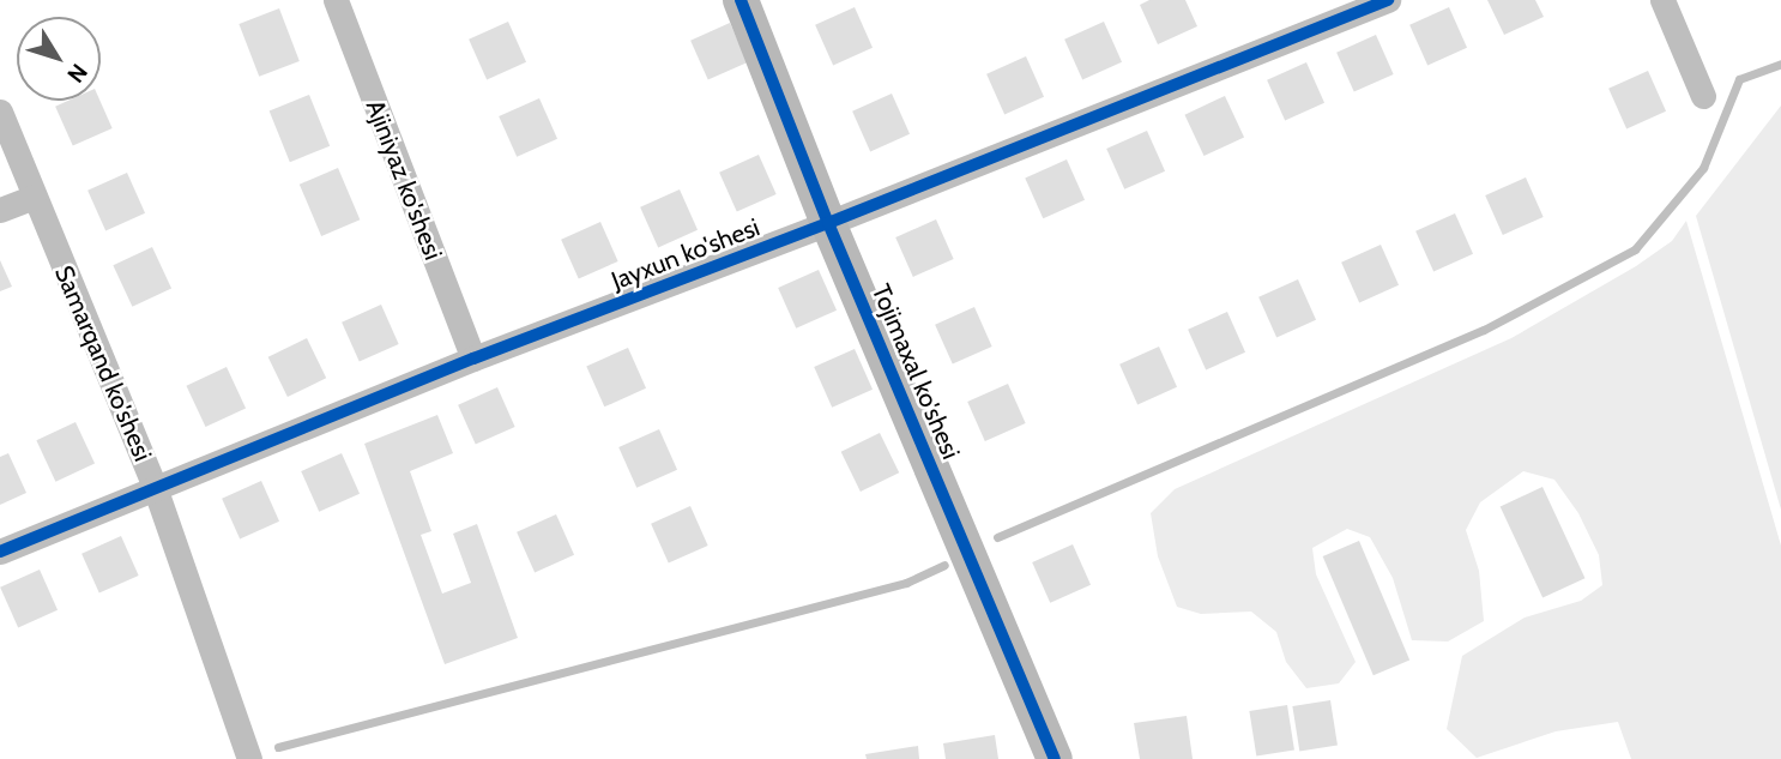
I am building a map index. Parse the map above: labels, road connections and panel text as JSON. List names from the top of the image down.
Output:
{
  "streets": {
    "street": [
      "Ajiniyaz ko'shesi",
      "Jayxun ko'shesi",
      "Samarqand ko'shesi",
      "Tojimaxal ko'shesi"
    ]
  },
  "crossings": [
    ["Ajiniyaz ko'shesi", "Jayxun ko'shesi"],
    ["Jayxun ko'shesi", "Samarqand ko'shesi"],
    ["Jayxun ko'shesi", "Tojimaxal ko'shesi"]
  ],
  "north": "bottom right"
}
